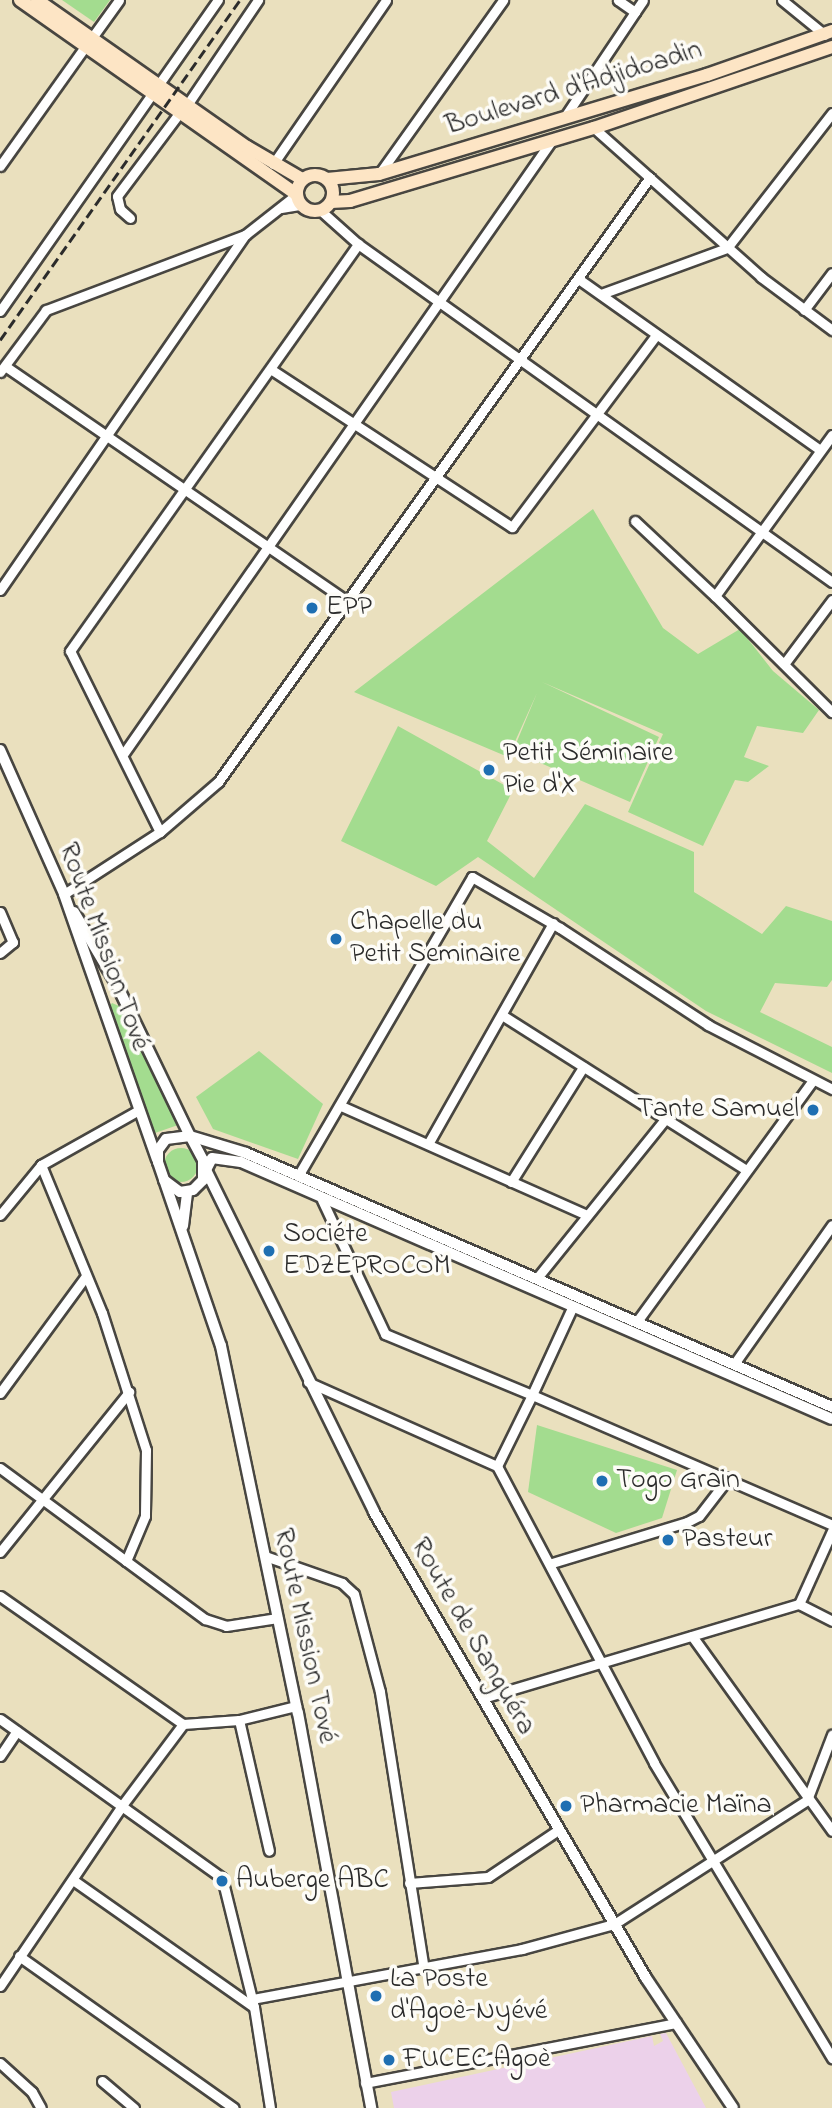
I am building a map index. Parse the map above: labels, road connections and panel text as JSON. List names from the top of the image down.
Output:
{
  "streets": {
    "main road": ["Boulevard d'Adjidoadin"],
    "street": ["Route Mission Tové", "Route de Sanguéra"]
  },
  "crossings": [
    ["Route Mission Tové", "Route de Sanguéra"]
  ],
  "places": [
    "EPP",
    "Petit Séminaire Pie d'X",
    "Chapelle du Petit Seminaire",
    "Tante Samuel",
    "Sociéte EDZEPROCOM",
    "Togo Grain",
    "Pasteur",
    "Pharmacie Maïna",
    "Auberge ABC",
    "La Poste d'Agoè-Nyévé",
    "FUCEC Agoè"
  ]
}
